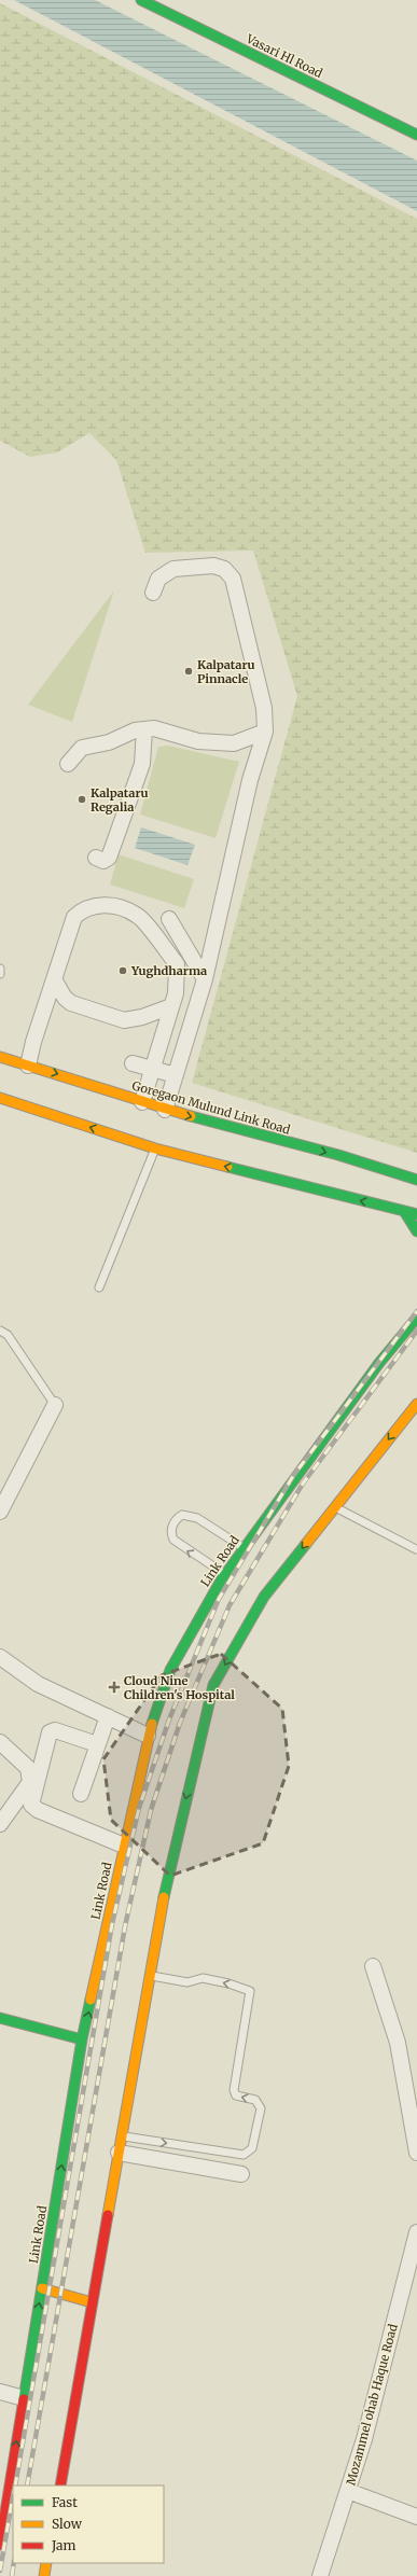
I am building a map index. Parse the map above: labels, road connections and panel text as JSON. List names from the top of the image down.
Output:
{
  "streets": {
    "main road": ["Vasari Hl Road", "Goregaon Mulund Link Road", "Link Road"],
    "street": ["Mozammel ohab Haque Road"]
  },
  "places": {
    "other": ["Kalpataru Pinnacle", "Kalpataru Regalia", "Yughdharma"],
    "health": ["Cloud Nine Children's Hospital"]
  },
  "legend": ["Fast", "Slow", "Jam"]
}
